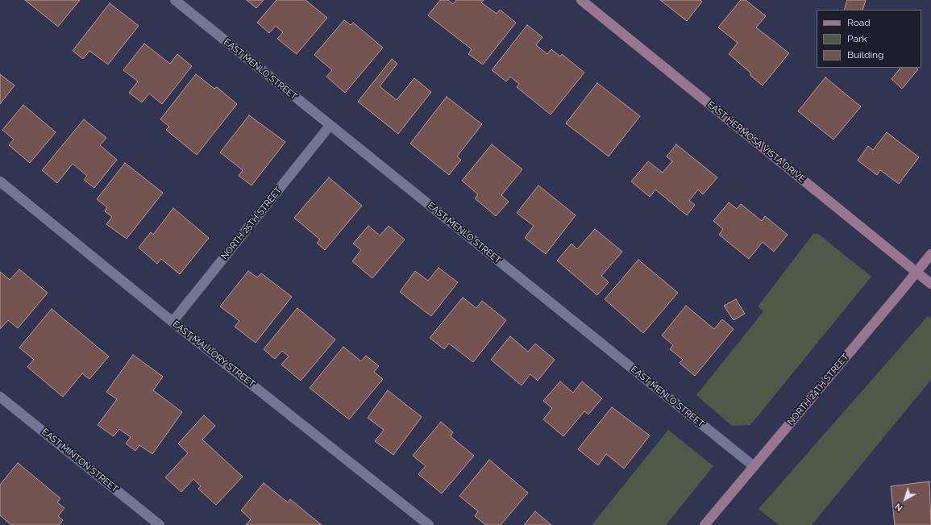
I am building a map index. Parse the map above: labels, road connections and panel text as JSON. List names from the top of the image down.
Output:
{
  "streets": {
    "street": [
      "EAST MENLO STREET",
      "EAST HERMOSA VISTA DRIVE",
      "NORTH 25TH STREET",
      "EAST MALLORY STREET",
      "NORTH 24TH STREET",
      "EAST MINTON STREET"
    ]
  },
  "crossings": [
    ["EAST MENLO STREET", "NORTH 25TH STREET"],
    ["EAST MENLO STREET", "NORTH 24TH STREET"],
    ["EAST HERMOSA VISTA DRIVE", "NORTH 24TH STREET"],
    ["NORTH 25TH STREET", "EAST MALLORY STREET"]
  ],
  "legend": ["Road", "Park", "Building"],
  "north": "bottom left"
}
